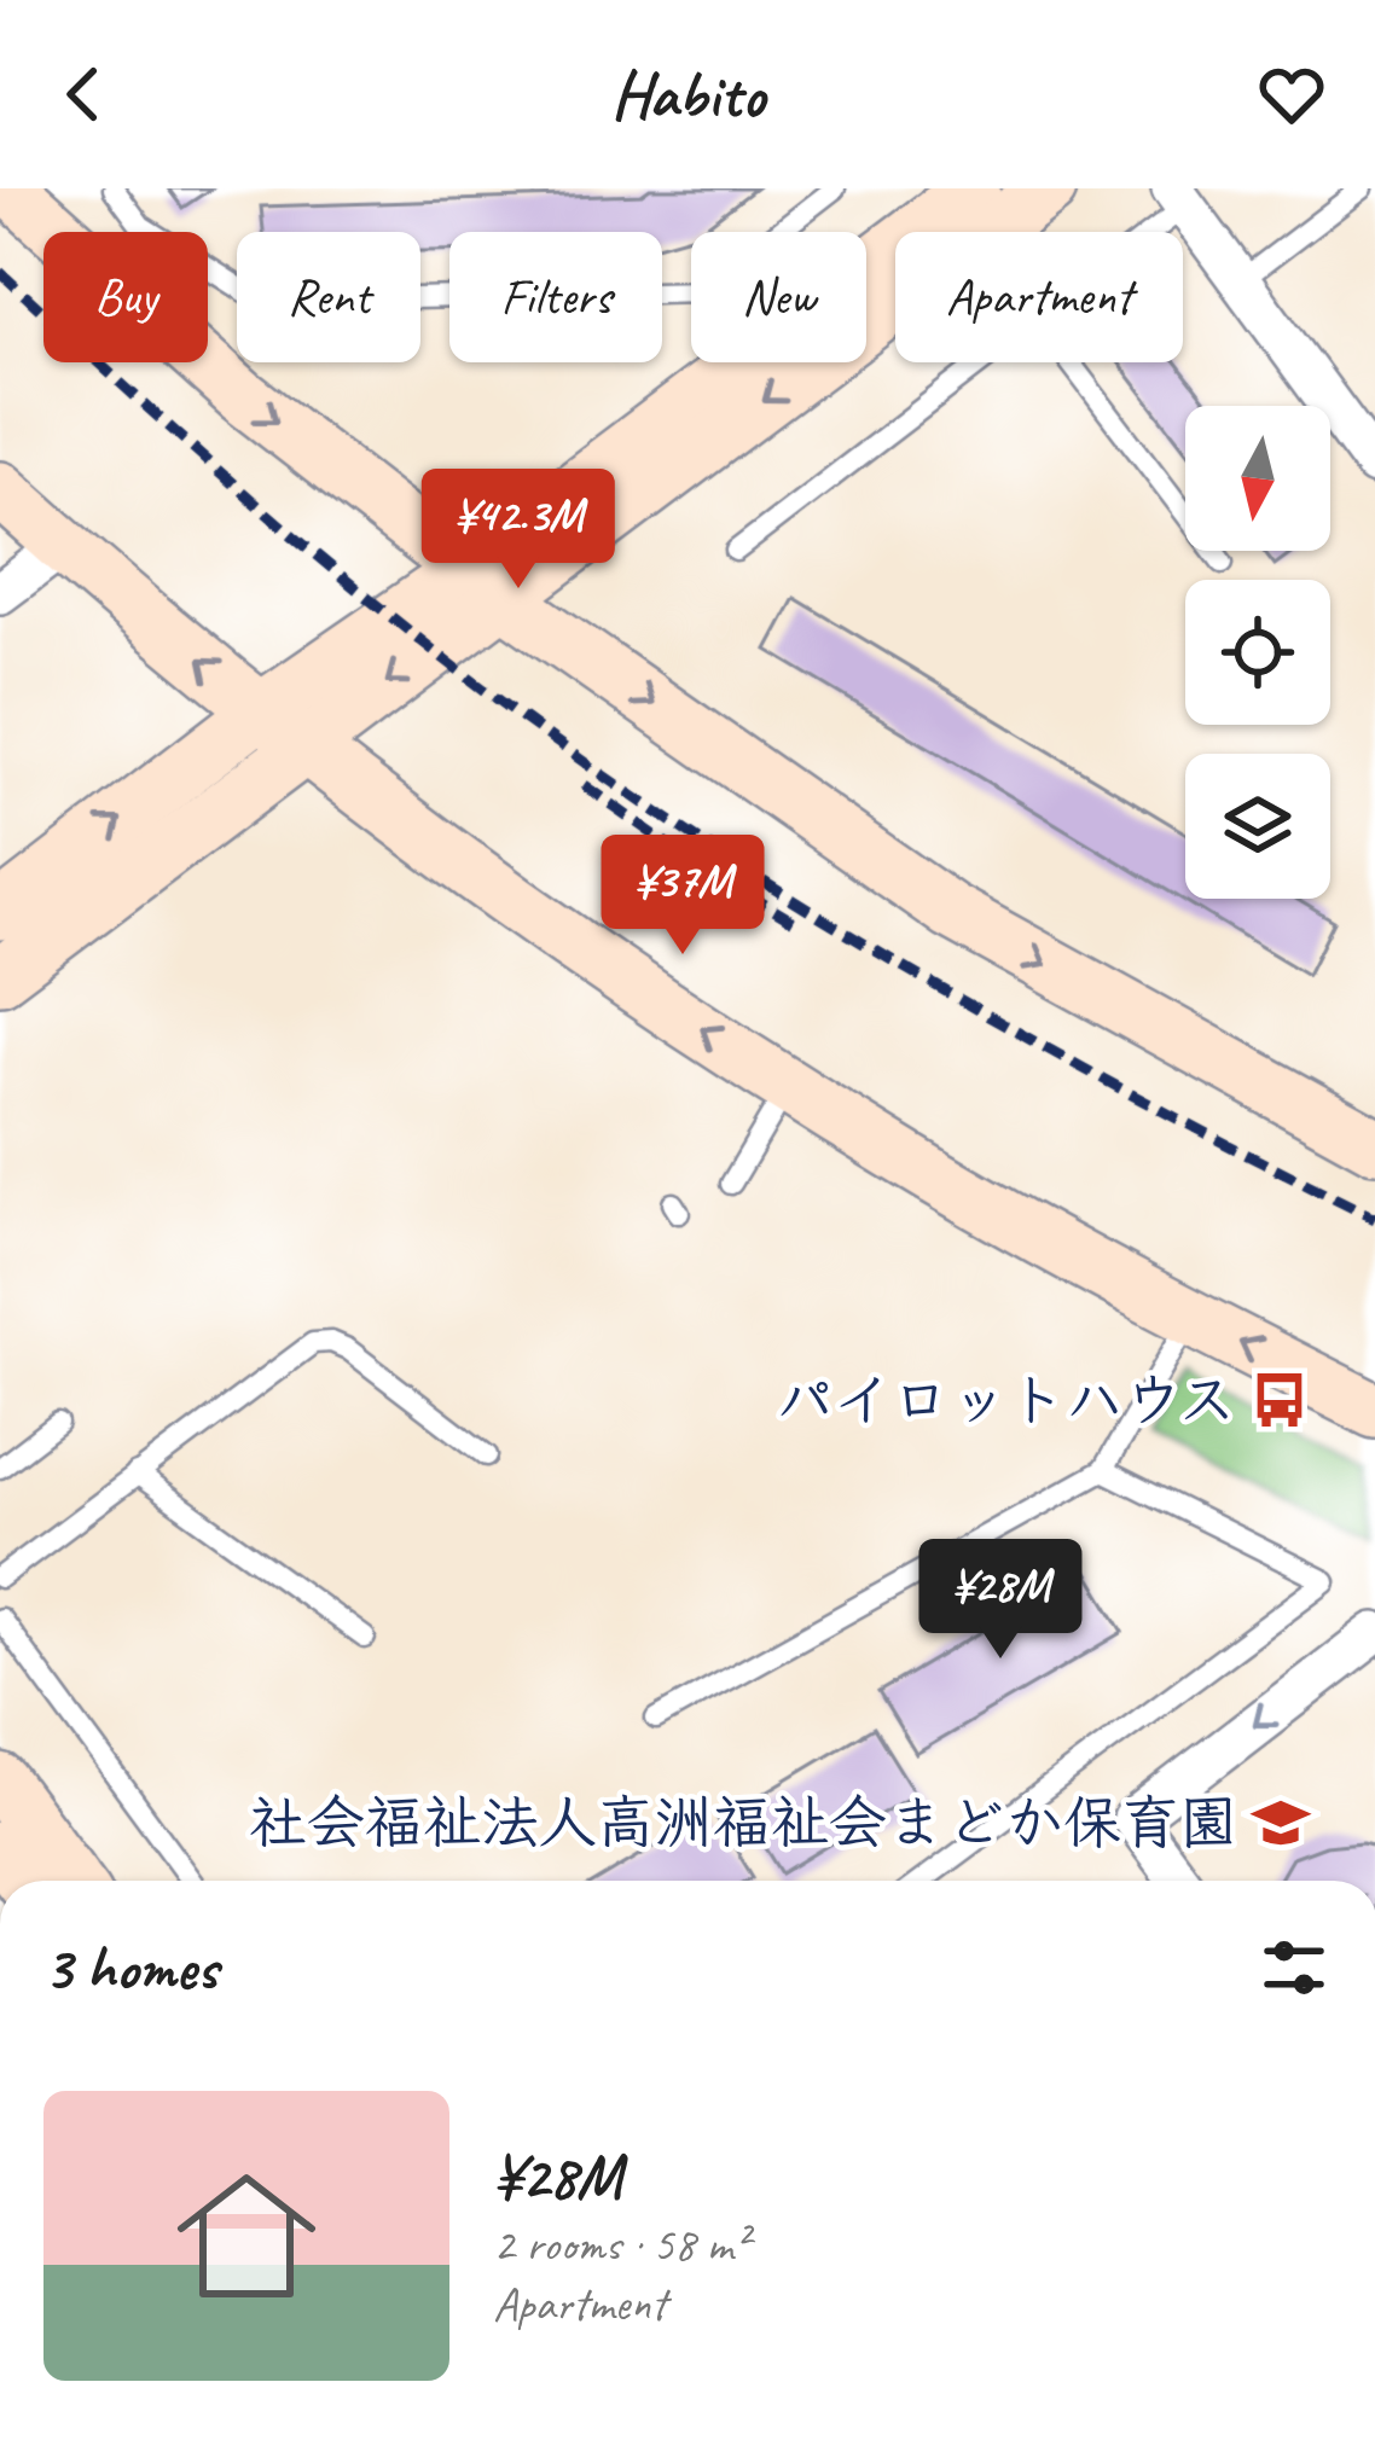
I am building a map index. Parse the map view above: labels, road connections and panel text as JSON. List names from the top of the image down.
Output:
{
  "places": {
    "bus stop": ["パイロットハウス"],
    "school or university": ["社会福祉法人高洲福祉会まどか保育園"]
  },
  "north": "bottom",
  "page": {
    "header": "Habito",
    "chip": [
      "Buy",
      "Rent",
      "Filters",
      "New",
      "Apartment"
    ],
    "price": ["¥42.3M", "¥37M", "¥28M"],
    "heading": "3 homes",
    "list": [
      {
        "name": "¥28M",
        "note": "2 rooms · 58 m² · Apartment"
      }
    ]
  }
}
